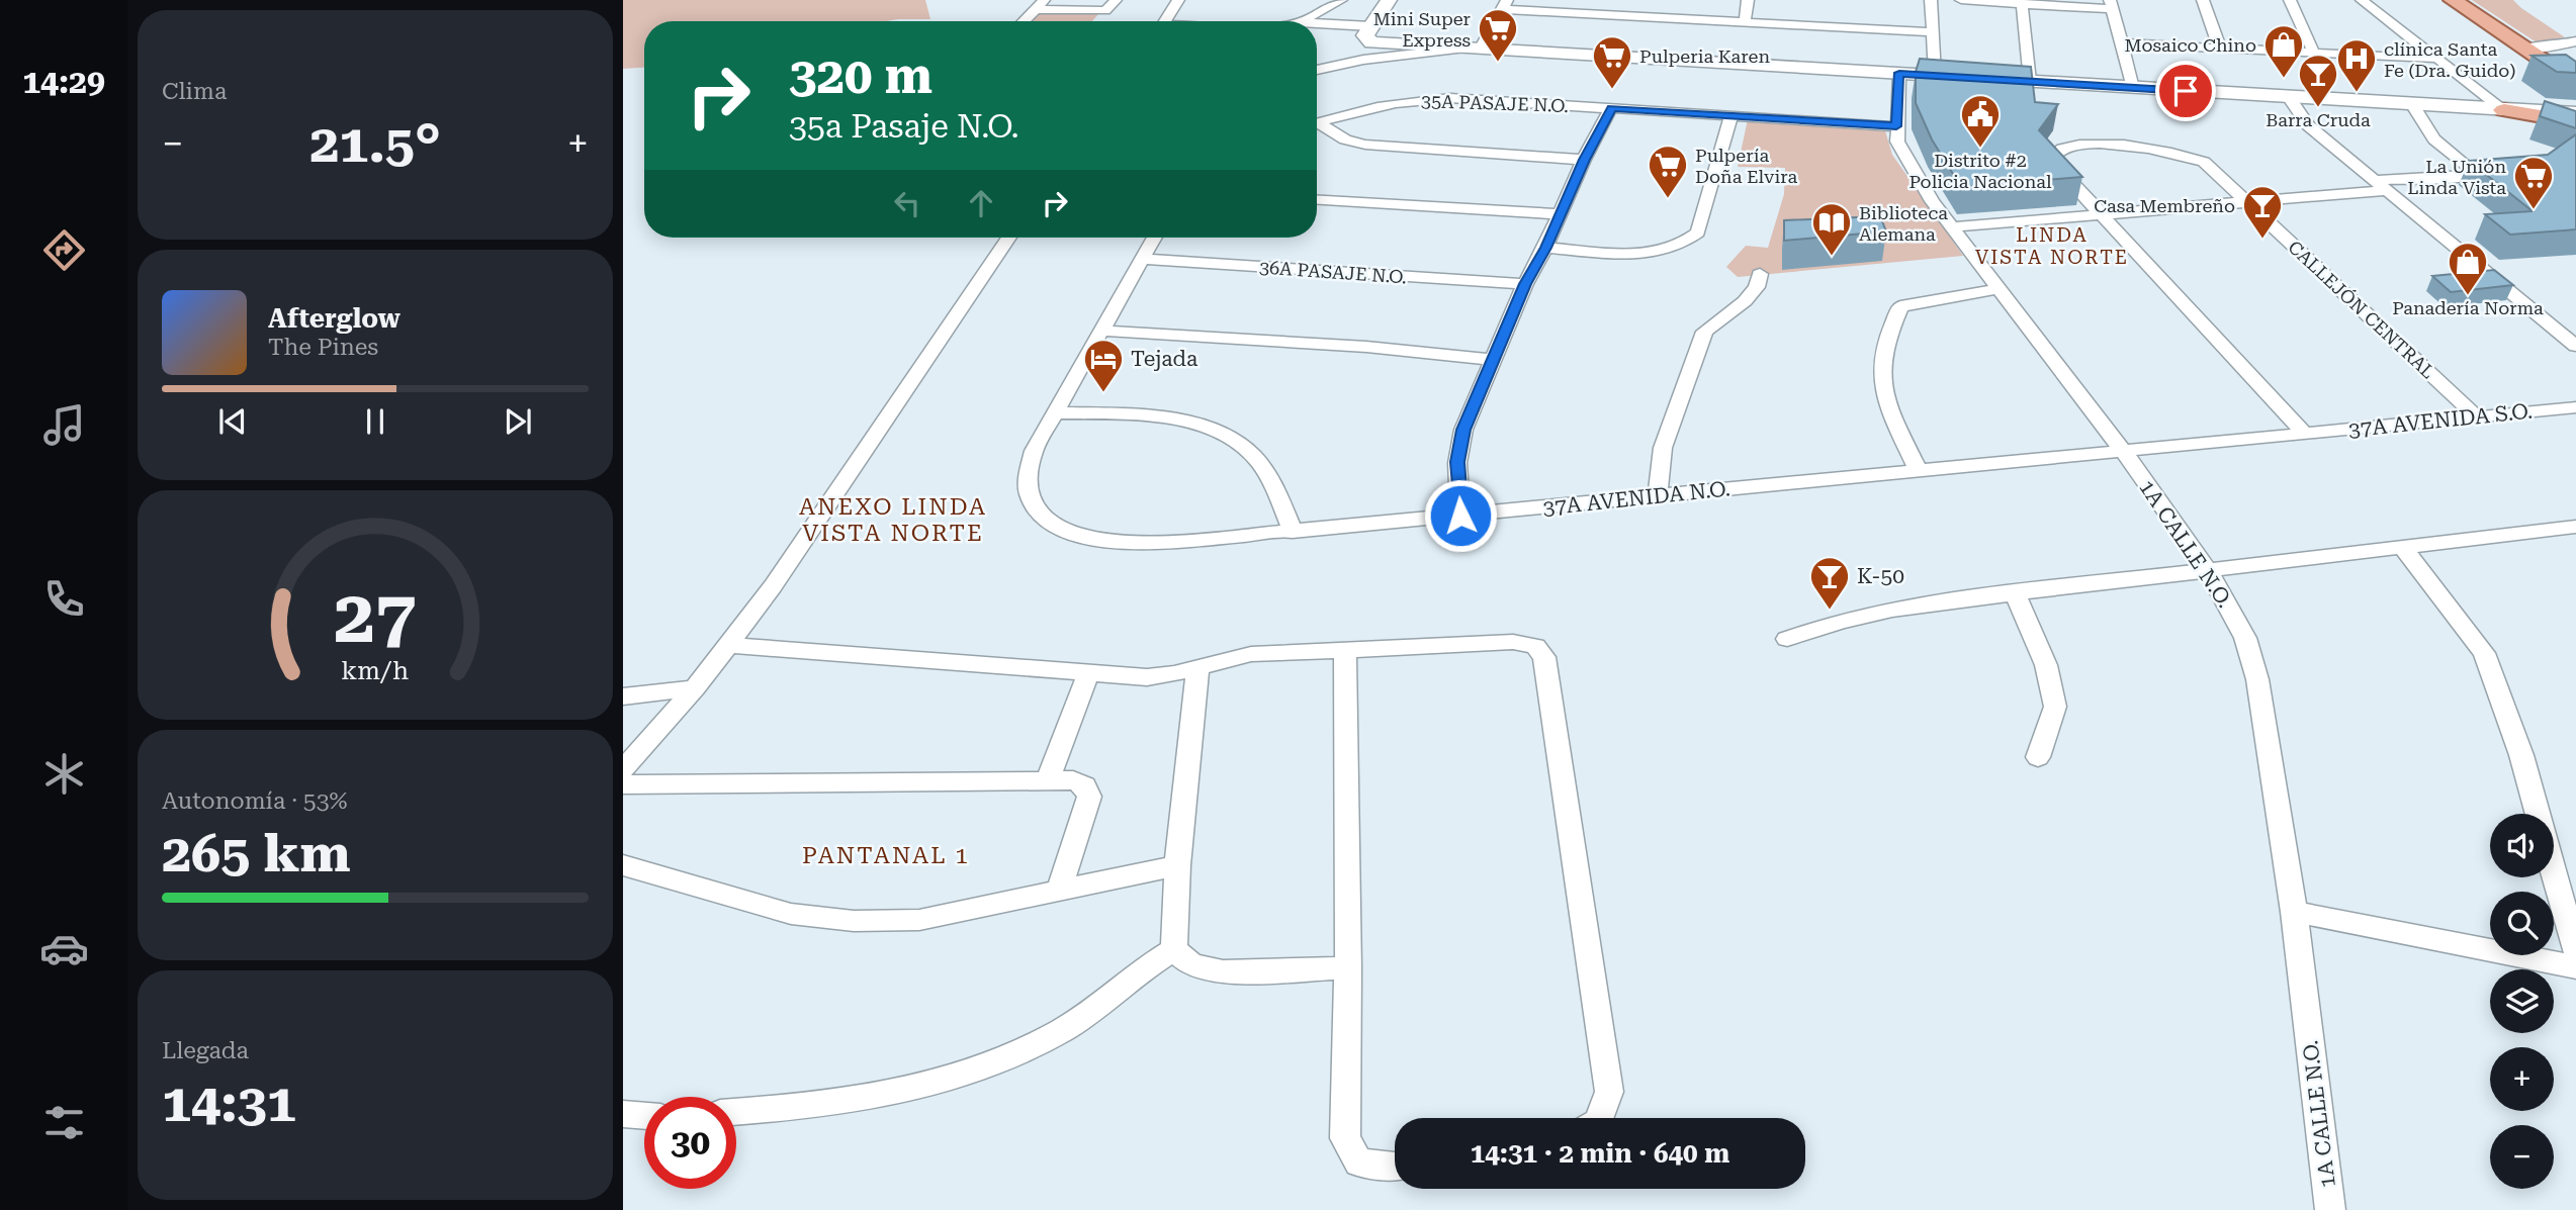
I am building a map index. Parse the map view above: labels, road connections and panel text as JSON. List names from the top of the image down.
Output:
{
  "streets": {
    "street": [
      "35A PASAJE N.O.",
      "36A PASAJE N.O.",
      "CALLEJÓN CENTRAL",
      "37A AVENIDA S.O.",
      "37A AVENIDA N.O.",
      "1A CALLE N.O."
    ]
  },
  "crossings": [
    ["35A PASAJE N.O.", "1A CALLE N.O."],
    ["CALLEJÓN CENTRAL", "37A AVENIDA S.O."],
    ["37A AVENIDA S.O.", "37A AVENIDA N.O."],
    ["37A AVENIDA N.O.", "1A CALLE N.O."]
  ],
  "districts": ["LINDA VISTA NORTE", "ANEXO LINDA VISTA NORTE", "PANTANAL 1"],
  "places": {
    "supermarket": [
      "Mini Super Express",
      "Pulperia Karen",
      "Pulpería Doña Elvira",
      "La Unión Linda Vista"
    ],
    "shop": ["Mosaico Chino", "Panadería Norma"],
    "hospital": ["clínica Santa Fe (Dra. Guido)"],
    "bar": ["Barra Cruda", "Casa Membreño", "K-50"],
    "public building": ["Distrito #2 Policia Nacional"],
    "library": ["Biblioteca Alemana"],
    "hotel": ["Tejada"]
  },
  "page": {
    "tabs": "14:29",
    "tile": [
      "Clima",
      ["Autonomía · 53%", "265 km"],
      ["Llegada", "14:31"]
    ],
    "turn": ["320 m", "35a Pasaje N.O."],
    "heat": ["−", "21.5°", "+"],
    "song": ["Afterglow", "The Pines"],
    "map_buttons": ["+", "−"],
    "limit": "30",
    "trip": "14:31 · 2 min · 640 m",
    "gauge": ["27", "km/h"]
  }
}
